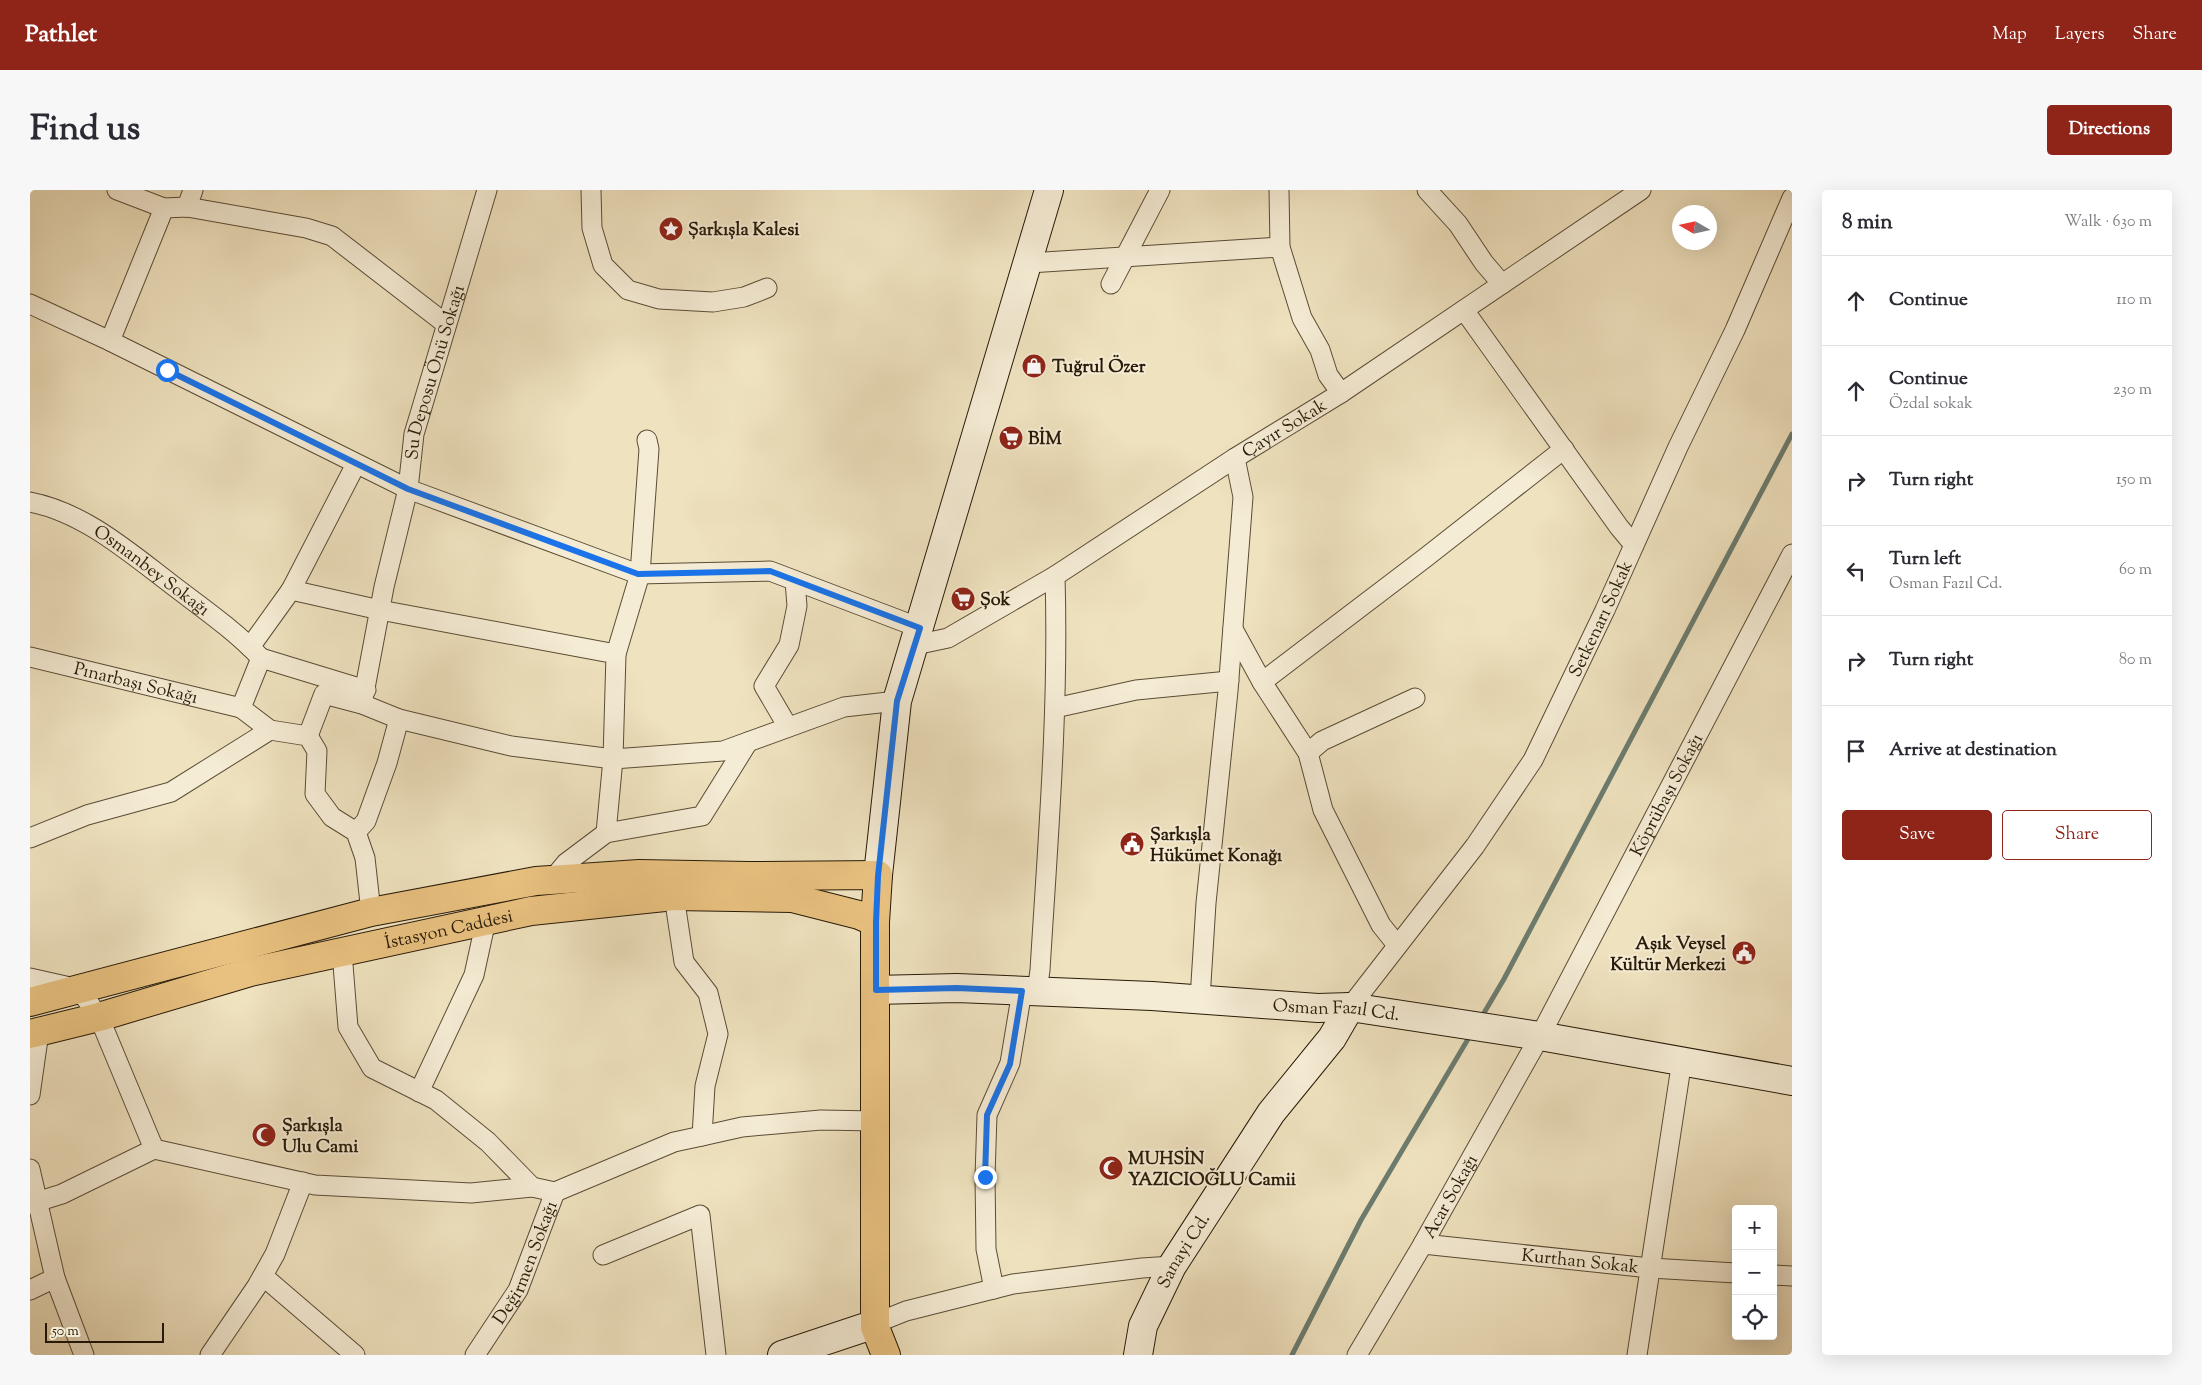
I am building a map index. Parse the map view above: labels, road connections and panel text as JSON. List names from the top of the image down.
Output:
{
  "streets": {
    "main road": ["İstasyon Caddesi"],
    "street": [
      "Su Deposu Önü Sokağı",
      "Çayır Sokak",
      "Osmanbey Sokağı",
      "Setkenarı Sokak",
      "Pınarbaşı Sokağı",
      "Köprübaşı Sokağı",
      "Osman Fazıl Cd.",
      "Acar Sokağı",
      "Sanayi Cd.",
      "Değirmen Sokağı",
      "Kurthan Sokak"
    ]
  },
  "crossings": [
    ["Setkenarı Sokak", "Osman Fazıl Cd."],
    ["Setkenarı Sokak", "Sanayi Cd."],
    ["Köprübaşı Sokağı", "Osman Fazıl Cd."],
    ["Köprübaşı Sokağı", "Acar Sokağı"],
    ["Osman Fazıl Cd.", "Acar Sokağı"],
    ["Osman Fazıl Cd.", "Sanayi Cd."],
    ["Acar Sokağı", "Kurthan Sokak"]
  ],
  "places": {
    "place": ["Şarkışla Kalesi"],
    "shop": ["Tuğrul Özer"],
    "supermarket": ["BİM", "Şok"],
    "public building": ["Şarkışla Hükümet Konağı", "Aşık Veysel Kültür Merkezi"],
    "mosque": ["Şarkışla Ulu Cami", "MUHSİN YAZICIOĞLU Camii"]
  },
  "scale_bar": "50 m",
  "north": "left",
  "page": {
    "header": "Pathlet",
    "nav": ["Map", "Layers", "Share"],
    "title": "Find us",
    "buttons": [
      "Directions",
      ["Save", "Share"]
    ],
    "heading": ["8 min", "Walk · 630 m"],
    "list": [
      ["Continue", "110 m"],
      ["Continue", "Özdal sokak", "230 m"],
      ["Turn right", "150 m"],
      ["Turn left", "Osman Fazıl Cd.", "60 m"],
      ["Turn right", "80 m"],
      "Arrive at destination"
    ],
    "map_buttons": ["+", "−"],
    "scale": "50 m"
  }
}
